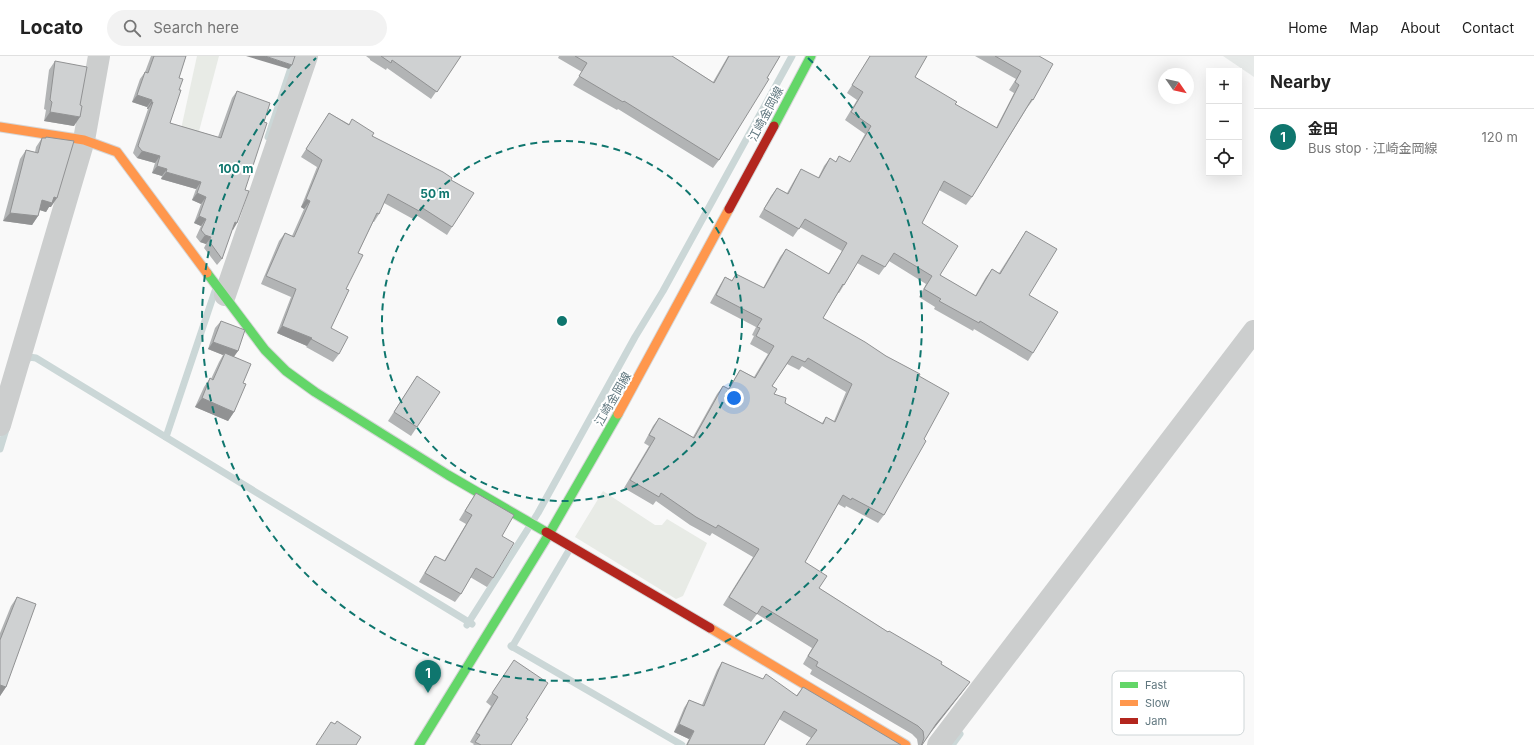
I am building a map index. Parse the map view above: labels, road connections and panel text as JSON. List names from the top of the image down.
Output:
{
  "streets": {
    "street": ["江崎金岡線"]
  },
  "legend": ["Fast", "Slow", "Jam"],
  "north": "bottom right",
  "page": {
    "header": "Locato",
    "search": "Search here",
    "nav": [
      "Home",
      "Map",
      "About",
      "Contact"
    ],
    "heading": "Nearby",
    "map_buttons": ["+", "−"],
    "list": [
      {
        "mark": "1",
        "name": "金田",
        "note": "Bus stop · 江崎金岡線",
        "value": "120 m"
      }
    ],
    "pins": "1"
  },
  "rings": ["100 m", "50 m"]
}
